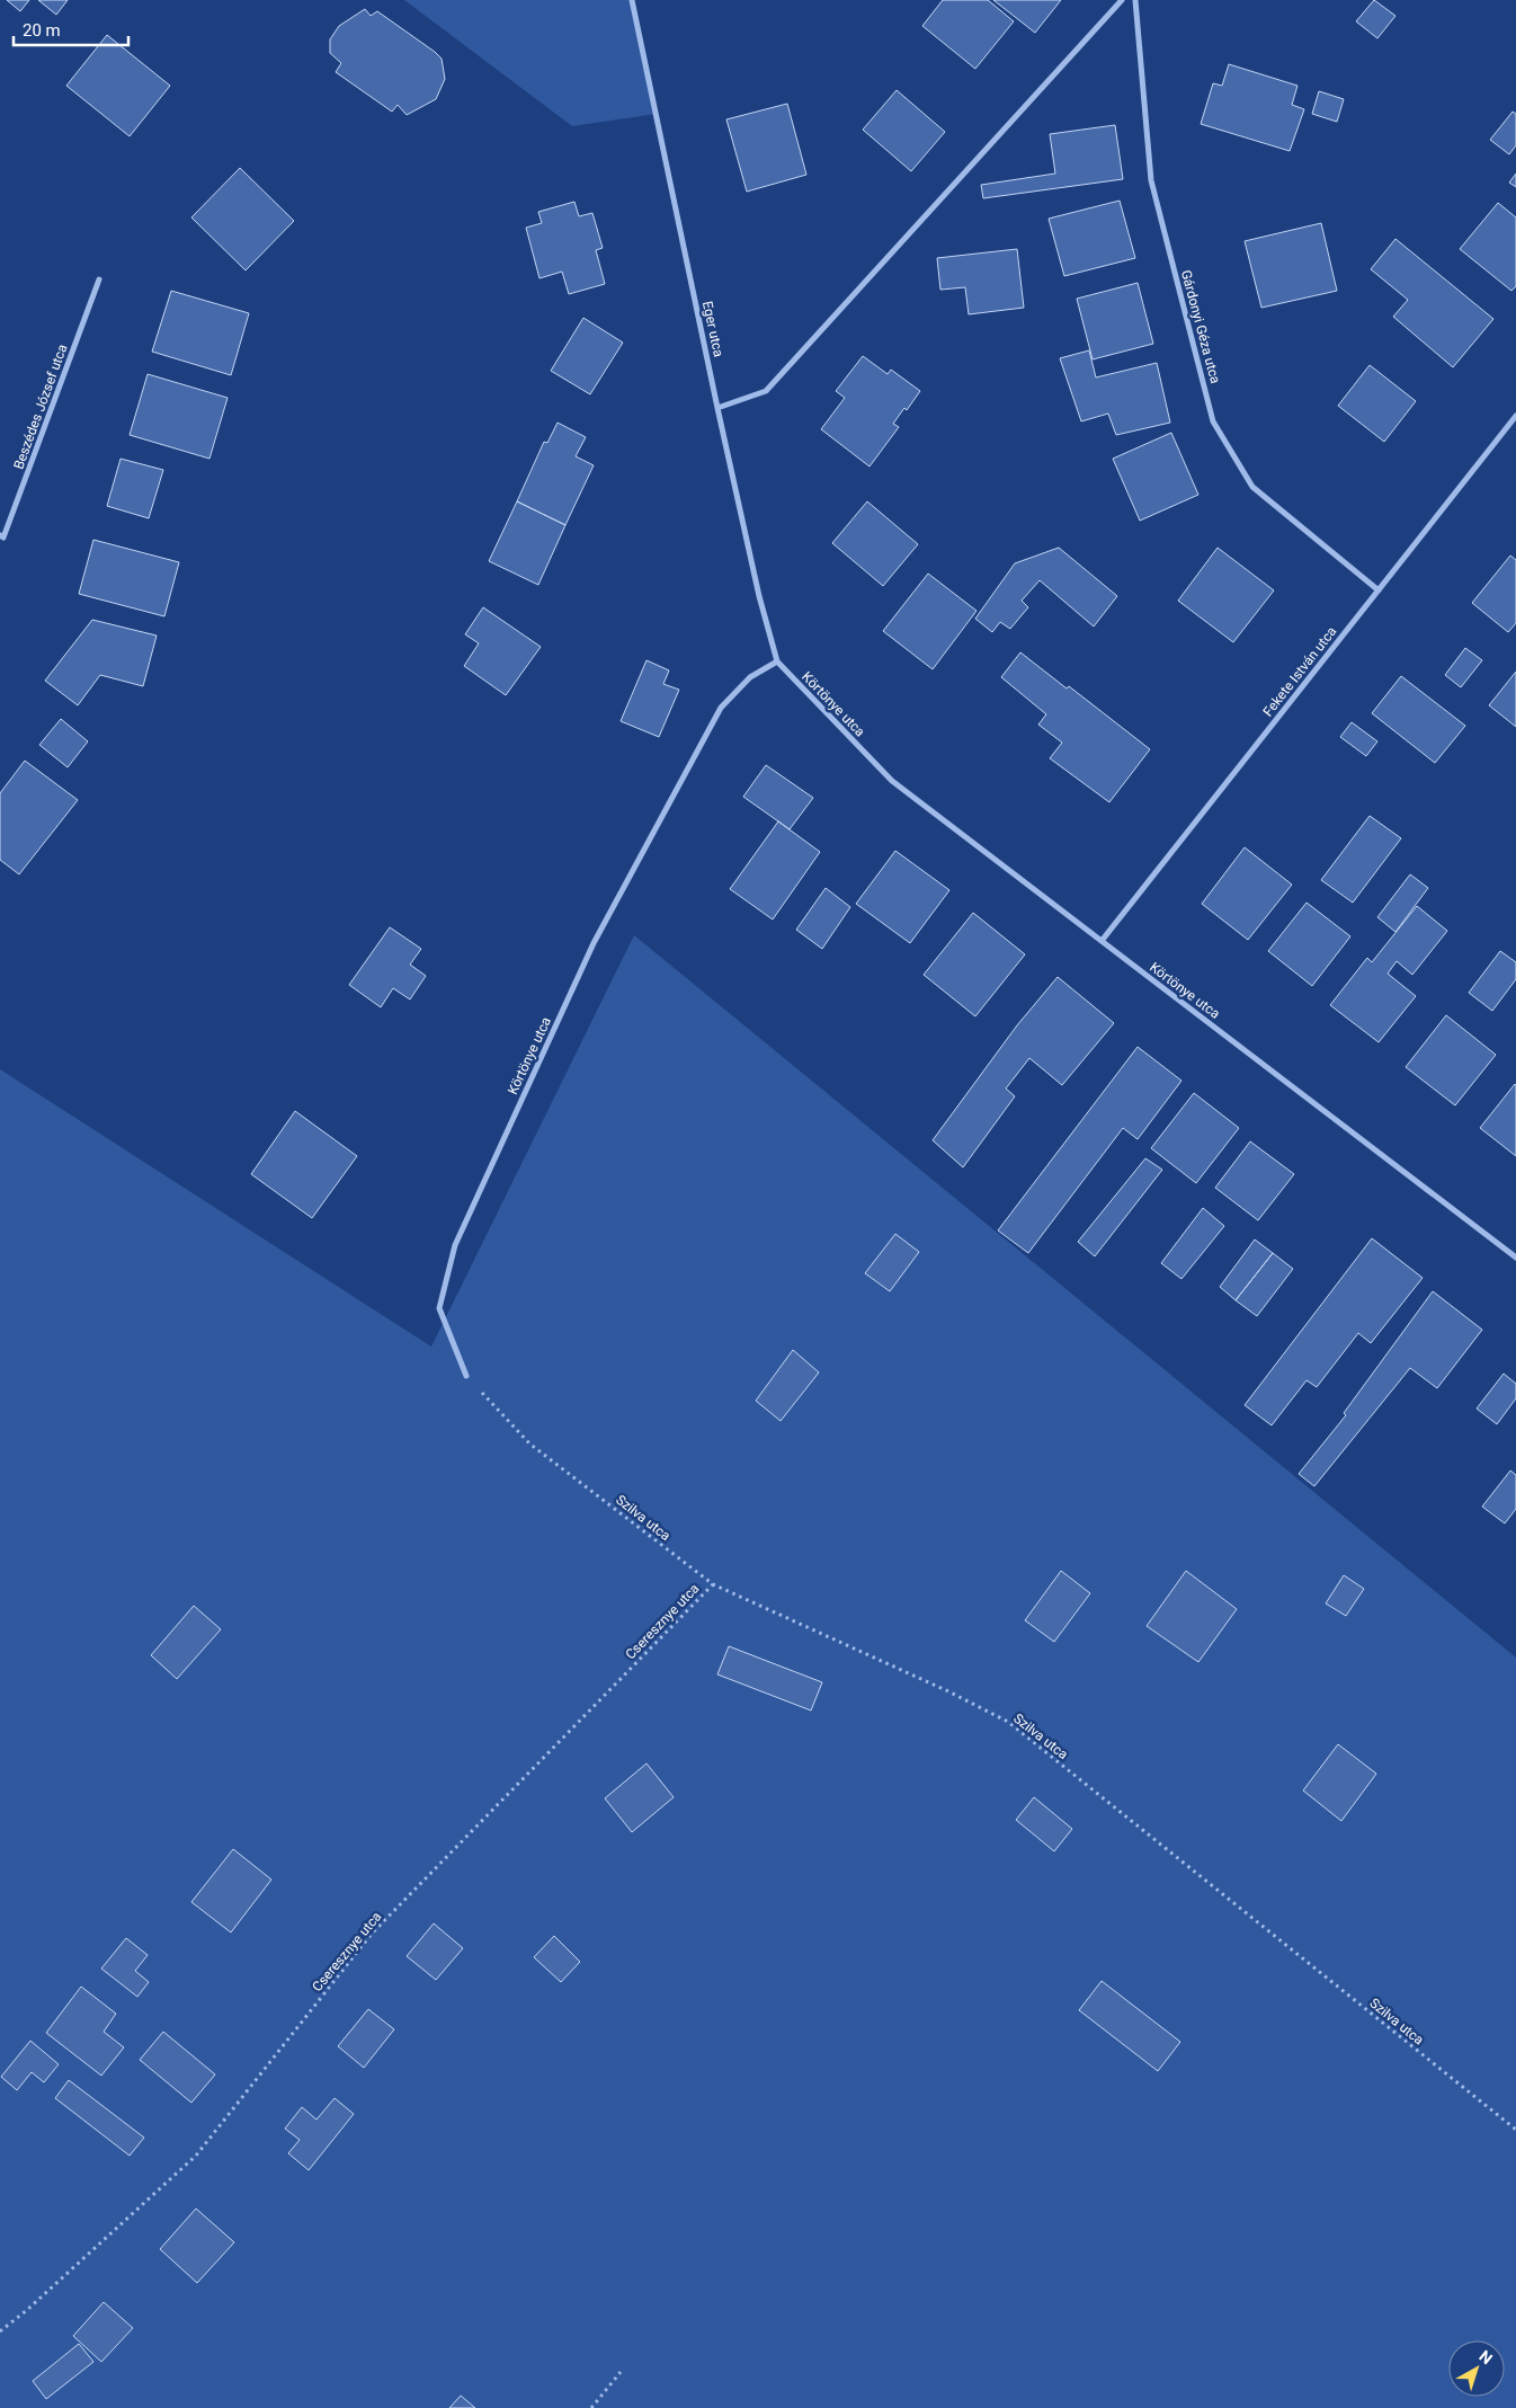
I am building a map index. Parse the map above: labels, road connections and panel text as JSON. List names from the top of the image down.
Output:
{
  "streets": {
    "street": [
      "Gárdonyi Géza utca",
      "Eger utca",
      "Beszédes József utca",
      "Fekete István utca",
      "Körtönye utca"
    ],
    "path": ["Szilva utca", "Cseresznye utca"]
  },
  "crossings": [
    ["Gárdonyi Géza utca", "Fekete István utca"],
    ["Eger utca", "Körtönye utca"],
    ["Fekete István utca", "Körtönye utca"],
    ["Körtönye utca", "Szilva utca"],
    ["Szilva utca", "Cseresznye utca"]
  ],
  "scale_bar": "20 m",
  "north": "top right"
}
